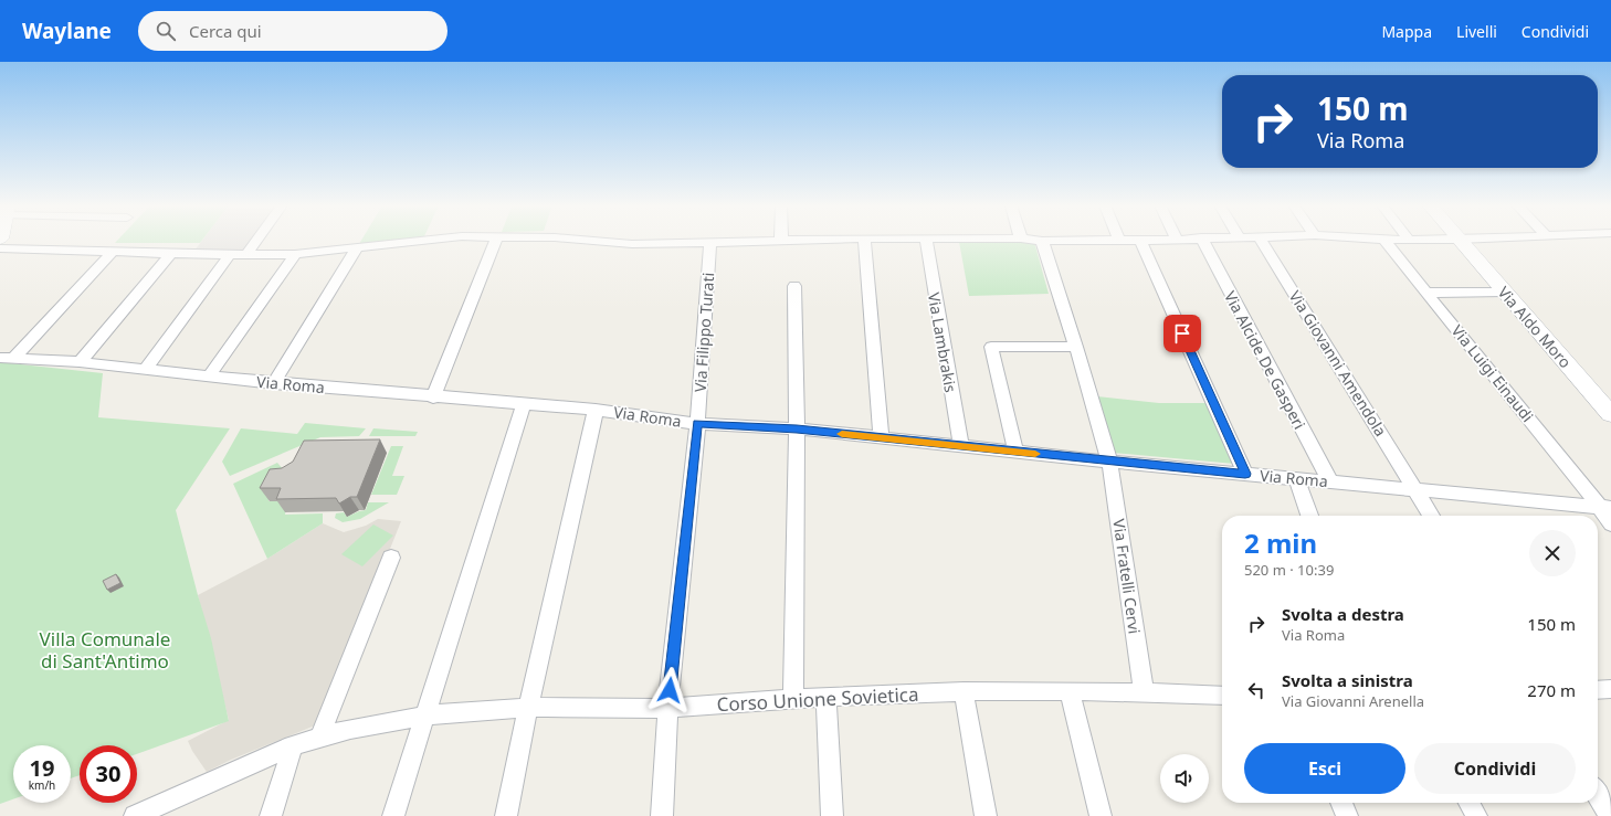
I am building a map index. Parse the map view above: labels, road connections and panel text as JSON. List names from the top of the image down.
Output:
{
  "streets": {
    "street": [
      "Via Aldo Moro",
      "Via Filippo Turati",
      "Via Lambrakis",
      "Via Alcide De Gasperi",
      "Via Giovanni Amendola",
      "Via Luigi Einaudi",
      "Via Roma",
      "Via Fratelli Cervi",
      "Corso Unione Sovietica"
    ]
  },
  "crossings": [
    ["Via Filippo Turati", "Via Roma"],
    ["Via Filippo Turati", "Corso Unione Sovietica"],
    ["Via Lambrakis", "Via Roma"],
    ["Via Alcide De Gasperi", "Via Roma"],
    ["Via Giovanni Amendola", "Via Roma"],
    ["Via Luigi Einaudi", "Via Roma"],
    ["Via Roma", "Via Fratelli Cervi"],
    ["Via Fratelli Cervi", "Corso Unione Sovietica"]
  ],
  "parks": ["Villa Comunale di Sant'Antimo"],
  "page": {
    "header": "Waylane",
    "search": "Cerca qui",
    "nav": ["Mappa", "Livelli", "Condividi"],
    "turn": ["150 m", "Via Roma"],
    "heading": ["2 min", "520 m · 10:39"],
    "list": [
      {
        "name": "Svolta a destra",
        "note": "Via Roma",
        "value": "150 m"
      },
      {
        "name": "Svolta a sinistra",
        "note": "Via Giovanni Arenella",
        "value": "270 m"
      }
    ],
    "buttons": ["Esci", "Condividi"],
    "speed": "19 km/h",
    "limit": "30"
  }
}
